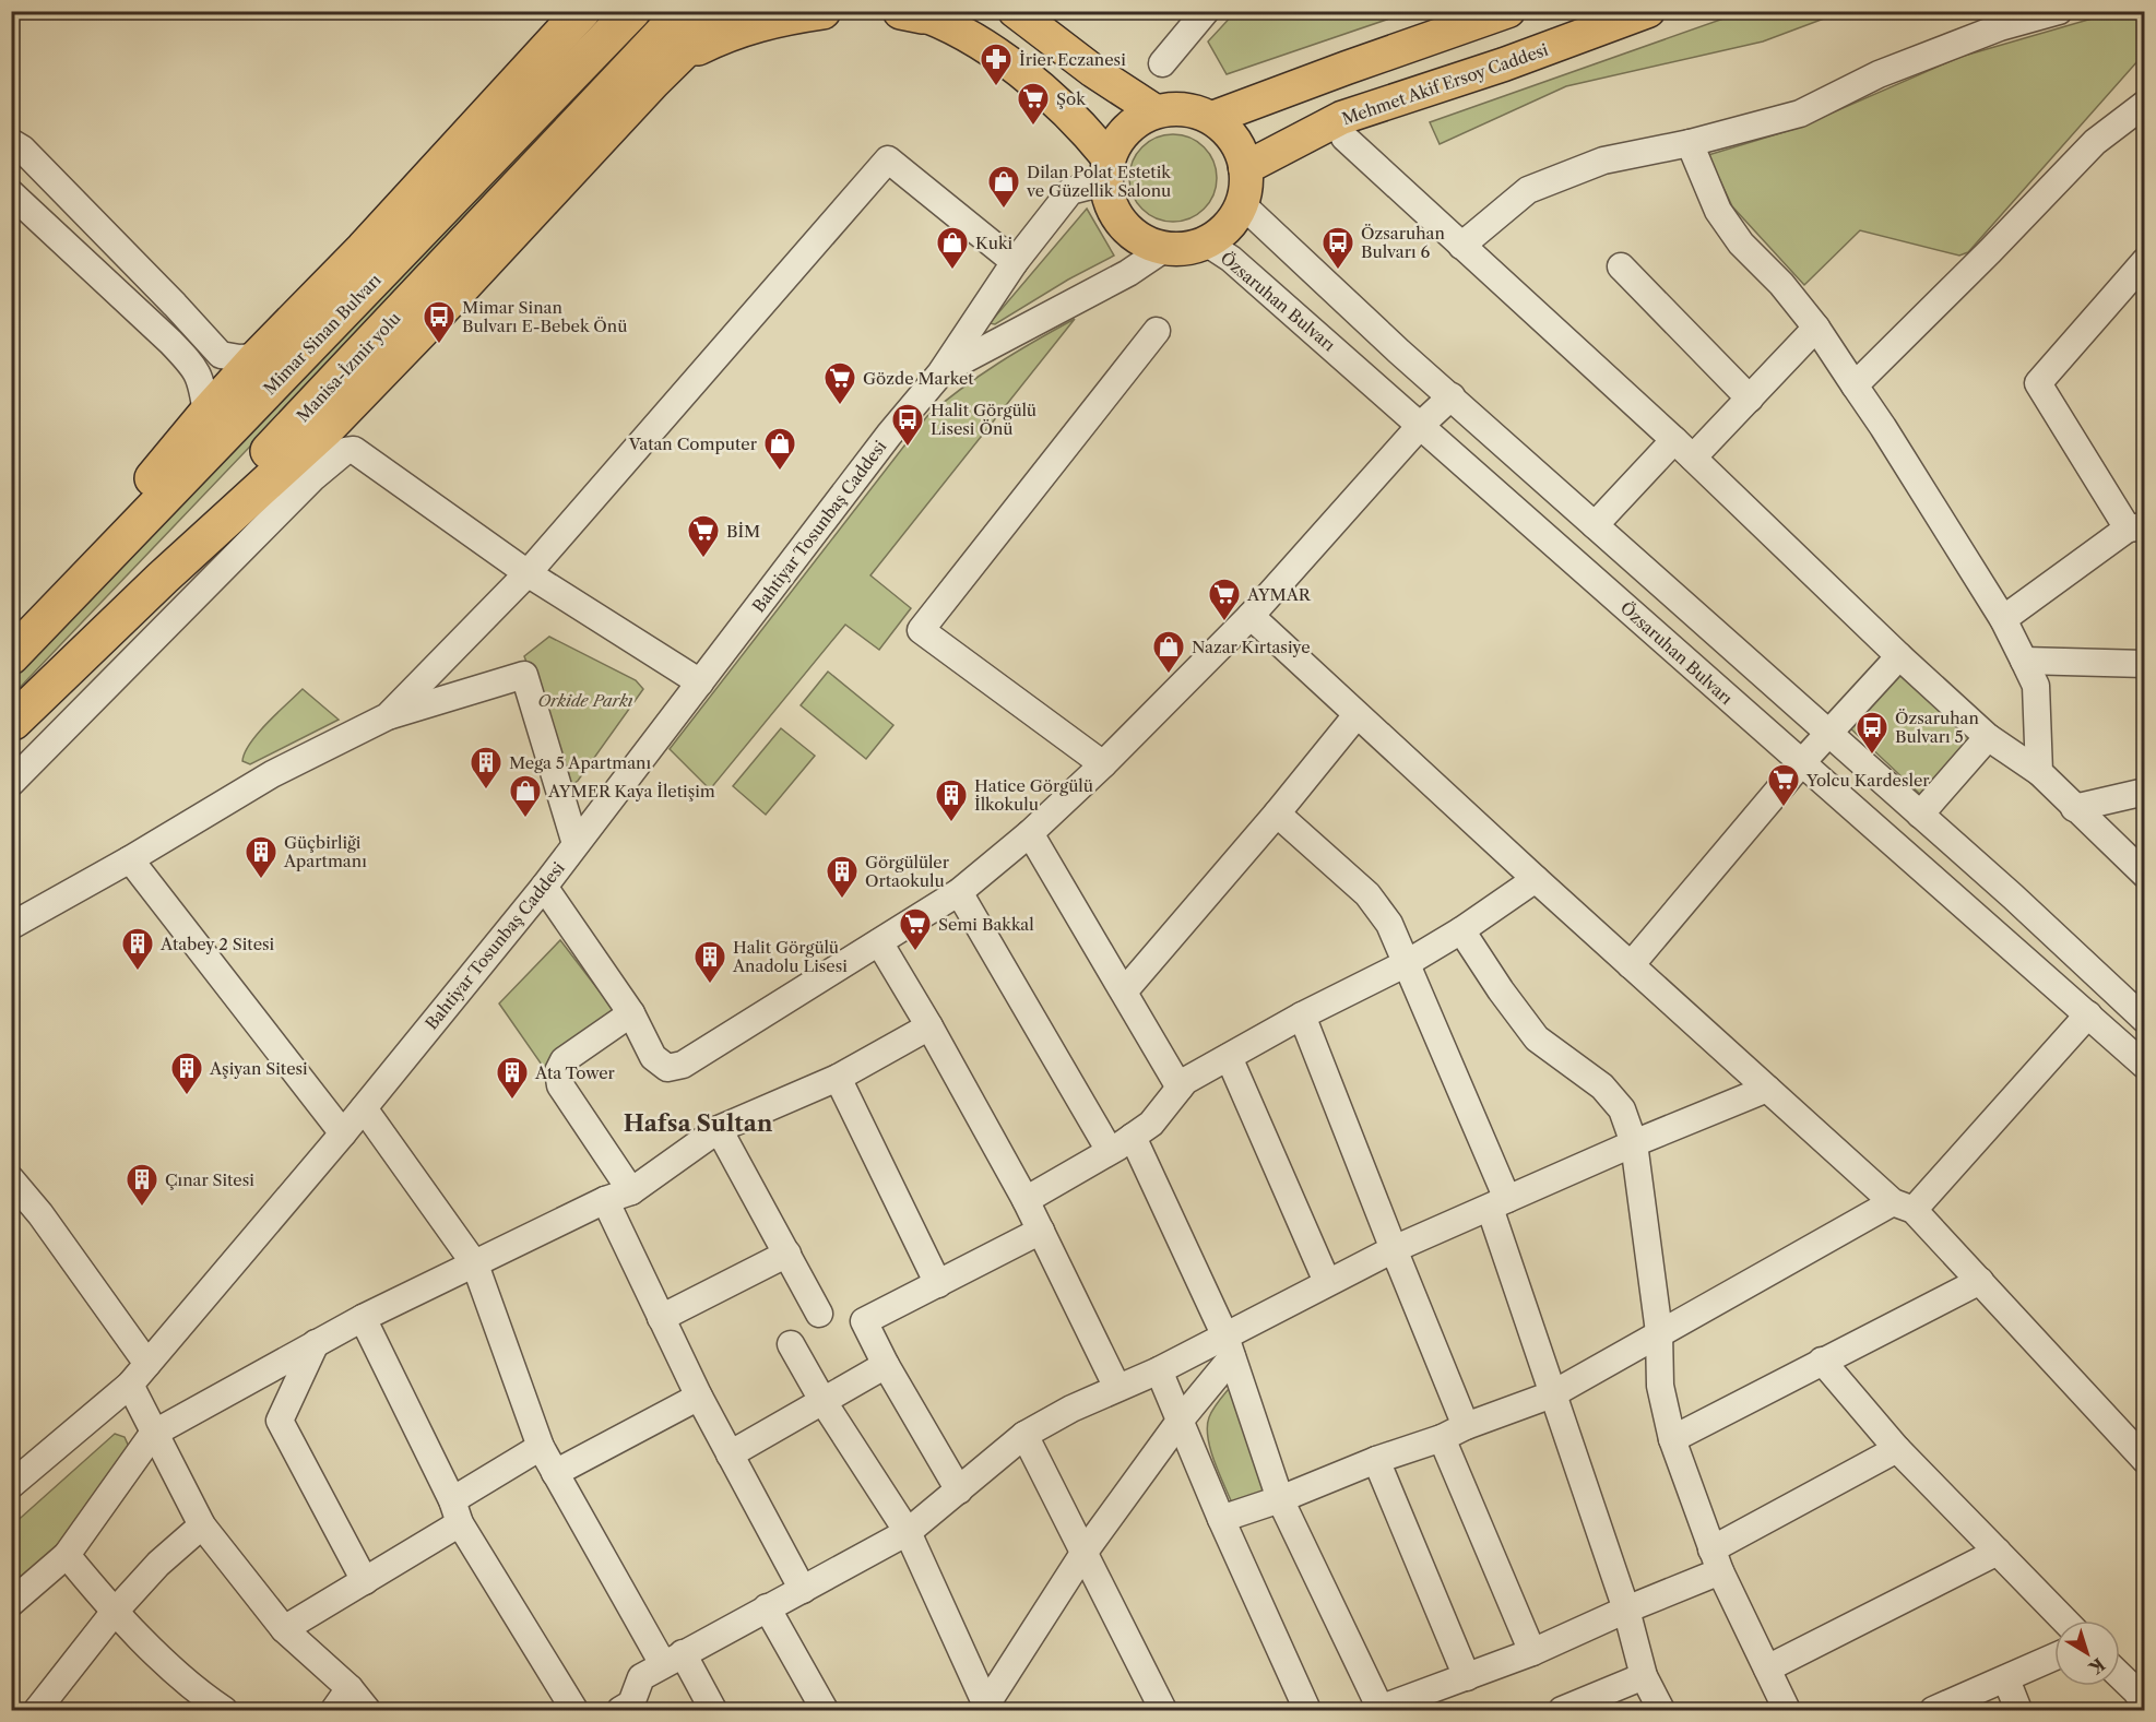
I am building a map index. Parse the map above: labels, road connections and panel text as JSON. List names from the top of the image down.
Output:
{
  "streets": {
    "highway": ["Mimar Sinan Bulvarı", "Manisa-İzmir yolu"],
    "main road": ["Mehmet Akif Ersoy Caddesi"],
    "street": ["Özsaruhan Bulvarı", "Bahtiyar Tosunbaş Caddesi"]
  },
  "crossings": [
    ["Mehmet Akif Ersoy Caddesi", "Özsaruhan Bulvarı"],
    ["Mehmet Akif Ersoy Caddesi", "Bahtiyar Tosunbaş Caddesi"],
    ["Özsaruhan Bulvarı", "Bahtiyar Tosunbaş Caddesi"]
  ],
  "districts": ["Hafsa Sultan"],
  "parks": ["Orkide Parkı"],
  "places": {
    "pharmacy": ["İrier Eczanesi"],
    "supermarket": [
      "Şok",
      "Gözde Market",
      "BİM",
      "AYMAR",
      "Yolcu Kardesler",
      "Semi Bakkal"
    ],
    "shop": [
      "Dilan Polat Estetik ve Güzellik Salonu",
      "Kuki",
      "Vatan Computer",
      "Nazar Kırtasiye",
      "AYMER Kaya İletişim"
    ],
    "bus stop": [
      "Özsaruhan Bulvarı 6",
      "Mimar Sinan Bulvarı E-Bebek Önü",
      "Halit Görgülü Lisesi Önü",
      "Özsaruhan Bulvarı 5"
    ],
    "building": [
      "Mega 5 Apartmanı",
      "Hatice Görgülü İlkokulu",
      "Güçbirliği Apartmanı",
      "Görgülüler Ortaokulu",
      "Atabey 2 Sitesi",
      "Halit Görgülü Anadolu Lisesi",
      "Aşiyan Sitesi",
      "Ata Tower",
      "Çınar Sitesi"
    ]
  },
  "north": "bottom right"
}
